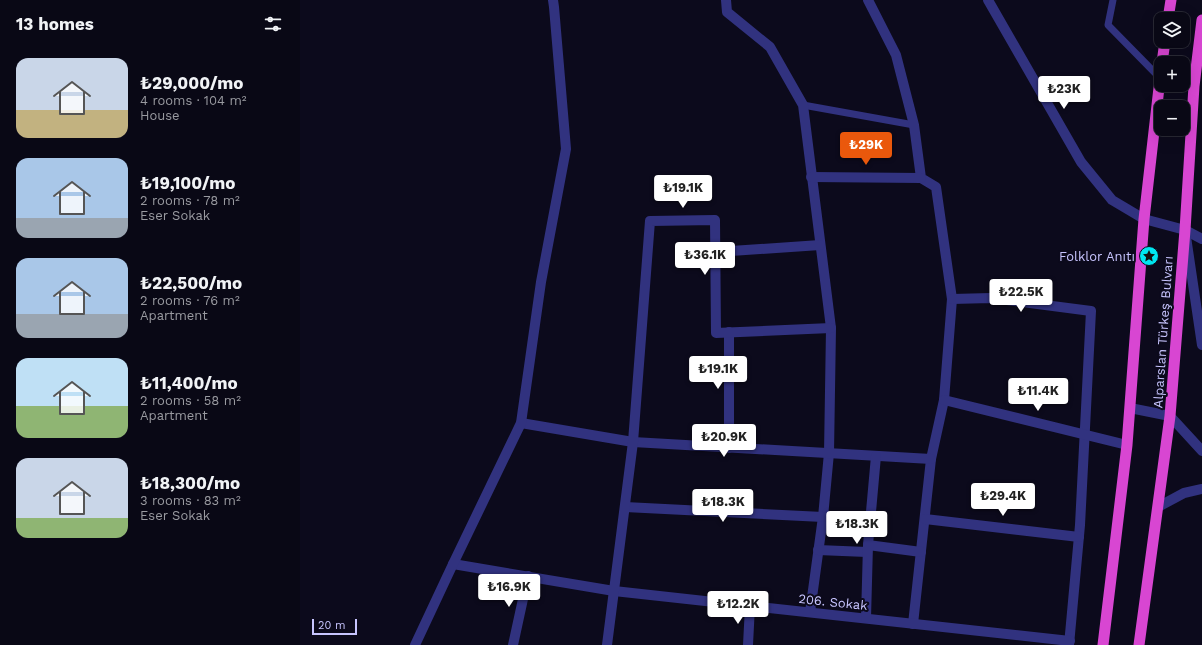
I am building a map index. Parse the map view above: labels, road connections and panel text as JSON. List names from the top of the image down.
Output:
{
  "streets": {
    "highway": ["Alparslan Türkeş Bulvarı"],
    "street": ["206. Sokak"]
  },
  "places": {
    "place": ["Folklor Anıtı"]
  },
  "scale_bar": "20 m",
  "page": {
    "heading": "13 homes",
    "map_buttons": ["+", "−"],
    "list": [
      {
        "name": "₺29,000/mo",
        "note": "4 rooms · 104 m² · House"
      },
      {
        "name": "₺19,100/mo",
        "note": "2 rooms · 78 m² · Eser Sokak"
      },
      {
        "name": "₺22,500/mo",
        "note": "2 rooms · 76 m² · Apartment"
      },
      {
        "name": "₺11,400/mo",
        "note": "2 rooms · 58 m² · Apartment"
      },
      {
        "name": "₺18,300/mo",
        "note": "3 rooms · 83 m² · Eser Sokak"
      }
    ],
    "price": [
      "₺23K",
      "₺29K",
      "₺19.1K",
      "₺36.1K",
      "₺22.5K",
      "₺19.1K",
      "₺11.4K",
      "₺20.9K",
      "₺29.4K",
      "₺18.3K",
      "₺18.3K",
      "₺16.9K",
      "₺12.2K"
    ],
    "scale": "20 m"
  }
}
